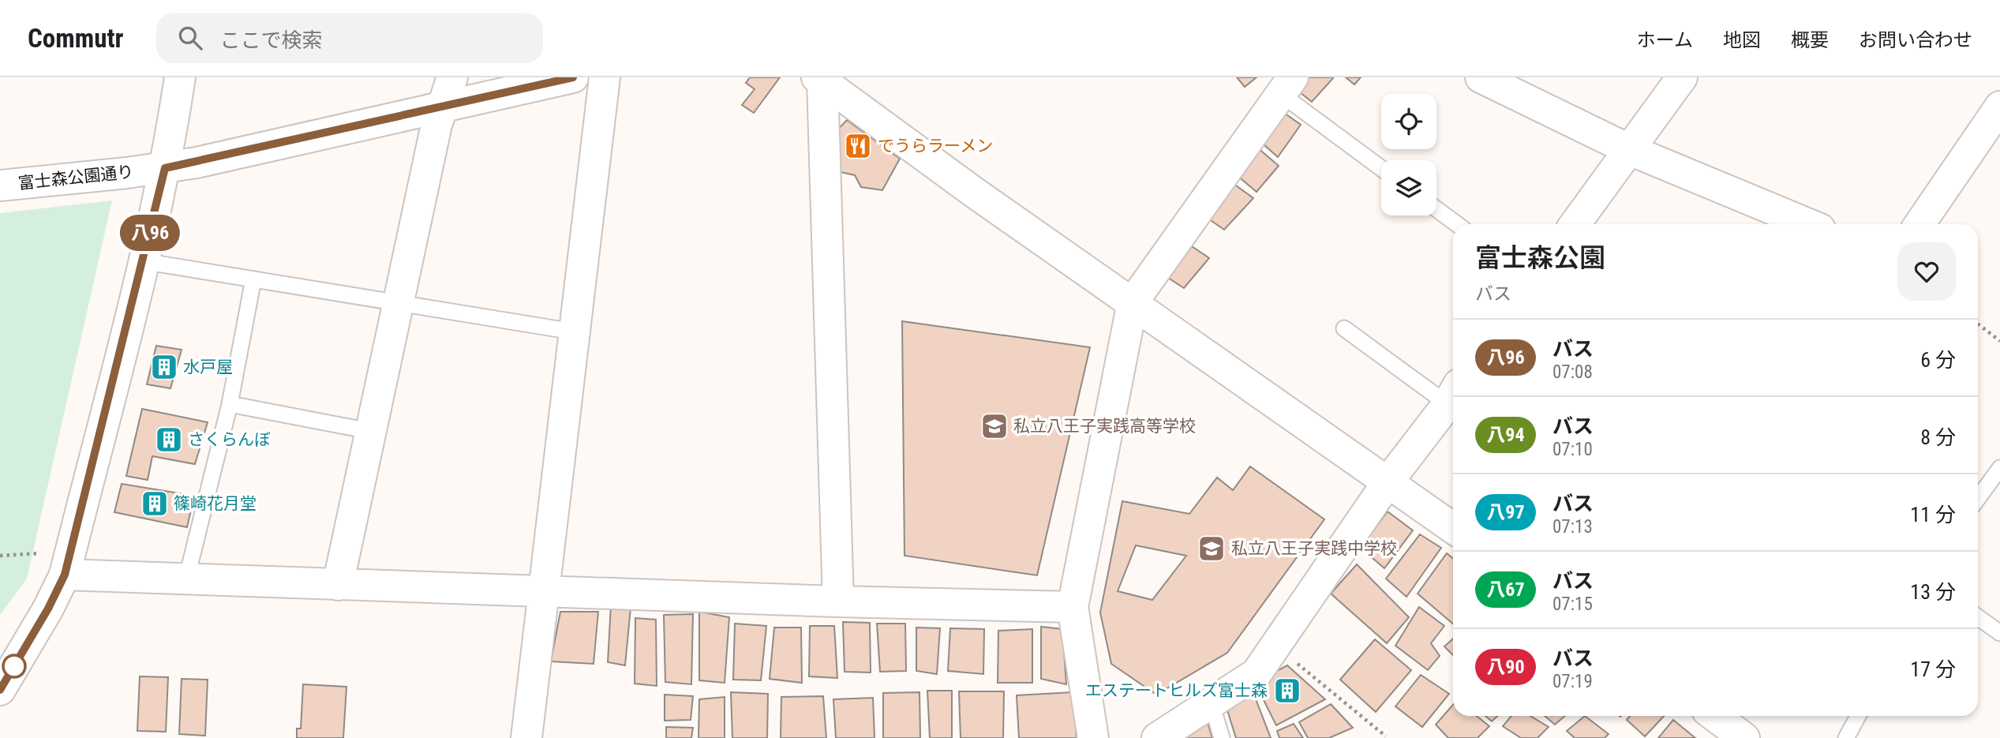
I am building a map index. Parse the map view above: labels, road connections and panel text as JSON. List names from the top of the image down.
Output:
{
  "streets": {
    "street": ["富士森公園通り"]
  },
  "places": {
    "restaurant": ["でうらラーメン"],
    "building": [
      "水戸屋",
      "さくらんぼ",
      "篠崎花月堂",
      "エステートヒルズ富士森"
    ],
    "school or university": ["私立八王子実践高等学校", "私立八王子実践中学校"]
  },
  "lines": ["bus line 八96"],
  "page": {
    "header": "Commutr",
    "search": "ここで検索",
    "nav": [
      "ホーム",
      "地図",
      "概要",
      "お問い合わせ"
    ],
    "on_map": "八96",
    "heading": ["富士森公園", "バス"],
    "list": [
      {
        "mark": "八96",
        "name": "バス",
        "note": "07:08",
        "value": "6 分"
      },
      {
        "mark": "八94",
        "name": "バス",
        "note": "07:10",
        "value": "8 分"
      },
      {
        "mark": "八97",
        "name": "バス",
        "note": "07:13",
        "value": "11 分"
      },
      {
        "mark": "八67",
        "name": "バス",
        "note": "07:15",
        "value": "13 分"
      },
      {
        "mark": "八90",
        "name": "バス",
        "note": "07:19",
        "value": "17 分"
      }
    ]
  }
}
